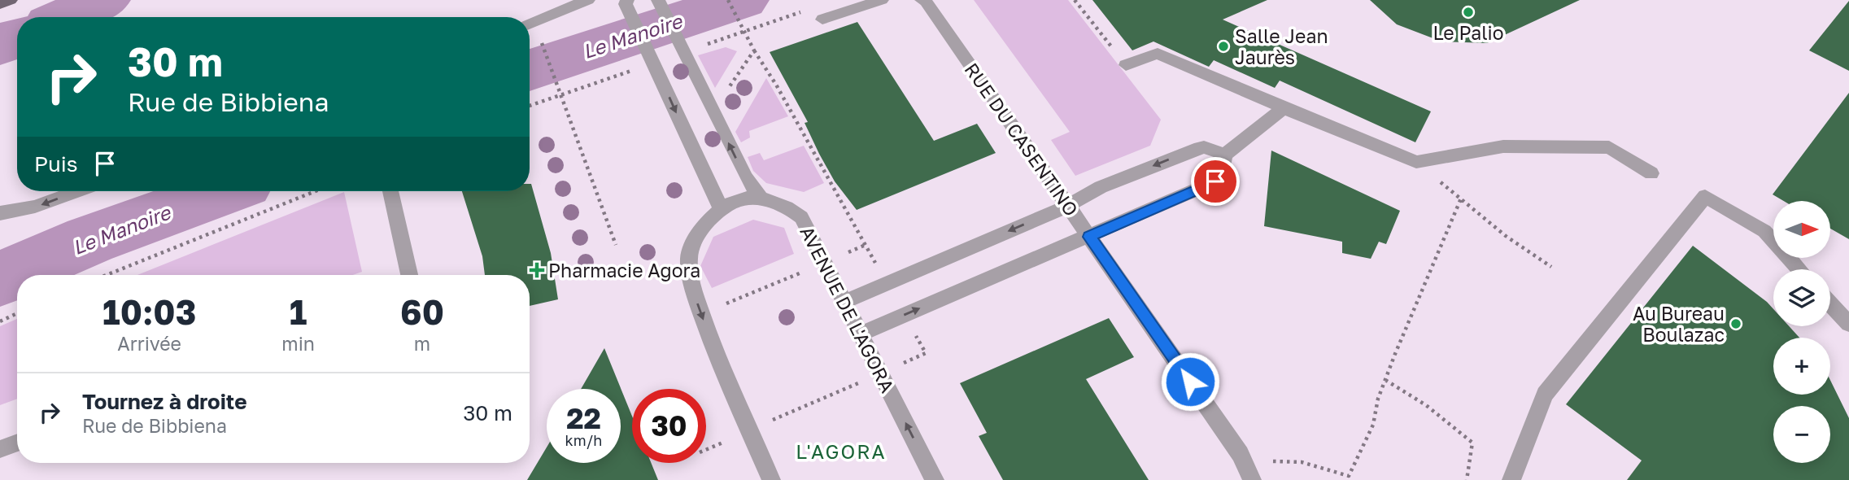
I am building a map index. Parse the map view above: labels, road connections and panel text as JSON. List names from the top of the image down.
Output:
{
  "streets": {
    "street": ["RUE DU CASENTINO", "AVENUE DE L'AGORA"]
  },
  "districts": ["L'AGORA"],
  "water": ["Le Manoire"],
  "places": {
    "other": ["Le Palio", "Salle Jean Jaurès", "Au Bureau Boulazac"],
    "health": ["Pharmacie Agora"]
  },
  "north": "right",
  "page": {
    "turn": ["30 m", "Rue de Bibbiena"],
    "then": "Puis",
    "map_buttons": ["+", "−"],
    "eta": [
      "10:03",
      "Arrivée",
      "1",
      "min",
      "60",
      "m"
    ],
    "list": [
      {
        "name": "Tournez à droite",
        "note": "Rue de Bibbiena",
        "value": "30 m"
      }
    ],
    "speed": "22 km/h",
    "limit": "30"
  }
}
